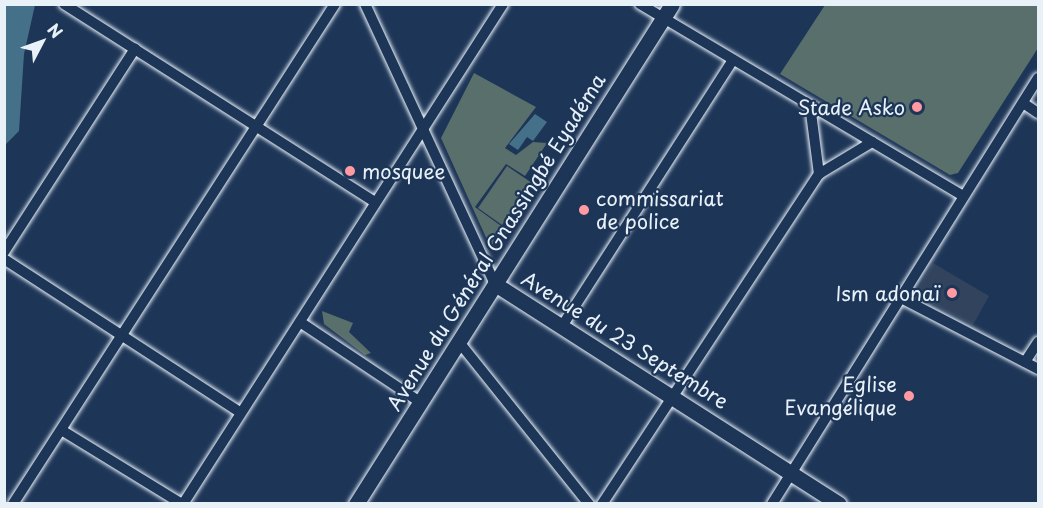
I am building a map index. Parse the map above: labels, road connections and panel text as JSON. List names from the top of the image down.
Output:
{
  "streets": {
    "main road": ["Avenue du Général Gnassingbé Eyadéma", "Avenue du 23 Septembre"]
  },
  "crossings": [
    ["Avenue du Général Gnassingbé Eyadéma", "Avenue du 23 Septembre"]
  ],
  "places": [
    "Stade Asko",
    "mosquee",
    "commissariat de police",
    "Ism adonaï",
    "Eglise Evangélique"
  ],
  "north": "top right"
}
